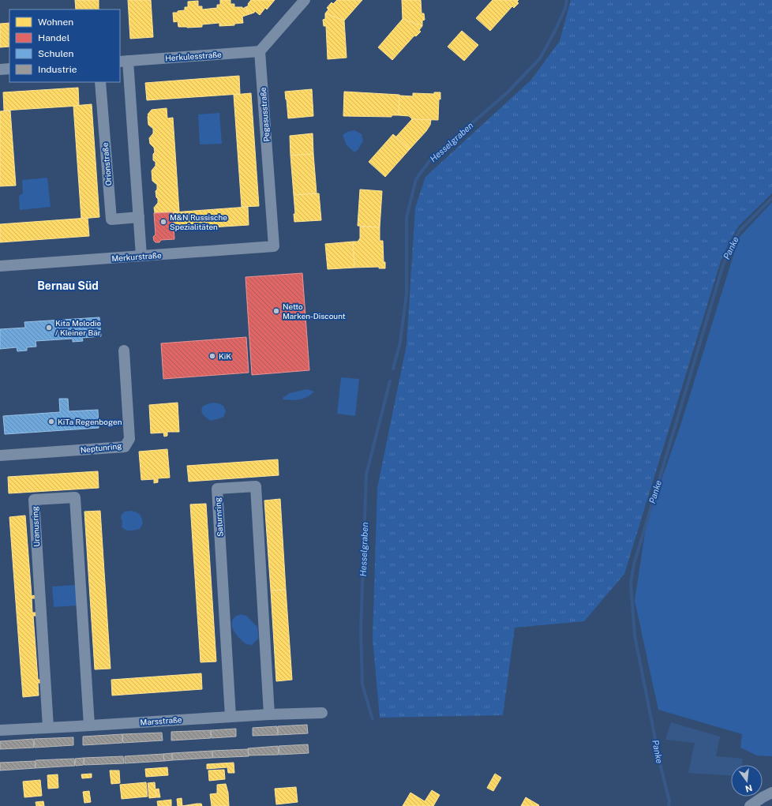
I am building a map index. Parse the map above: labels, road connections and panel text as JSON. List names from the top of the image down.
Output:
{
  "streets": {
    "street": [
      "Herkulesstraße",
      "Pegasusstraße",
      "Orionstraße",
      "Merkurstraße",
      "Neptunring",
      "Saturnring",
      "Uranusring",
      "Marsstraße"
    ]
  },
  "crossings": [
    ["Herkulesstraße", "Pegasusstraße"],
    ["Pegasusstraße", "Merkurstraße"],
    ["Saturnring", "Marsstraße"],
    ["Uranusring", "Marsstraße"]
  ],
  "districts": ["Bernau Süd"],
  "water": ["Hesselgraben", "Panke"],
  "places": [
    "M&N Russische Spezialitäten",
    "Netto Marken-Discount",
    "Kita Melodie / Kleiner Bär",
    "KiK",
    "KiTa Regenbogen"
  ],
  "legend": [
    "Wohnen",
    "Handel",
    "Schulen",
    "Industrie"
  ],
  "north": "bottom"
}
